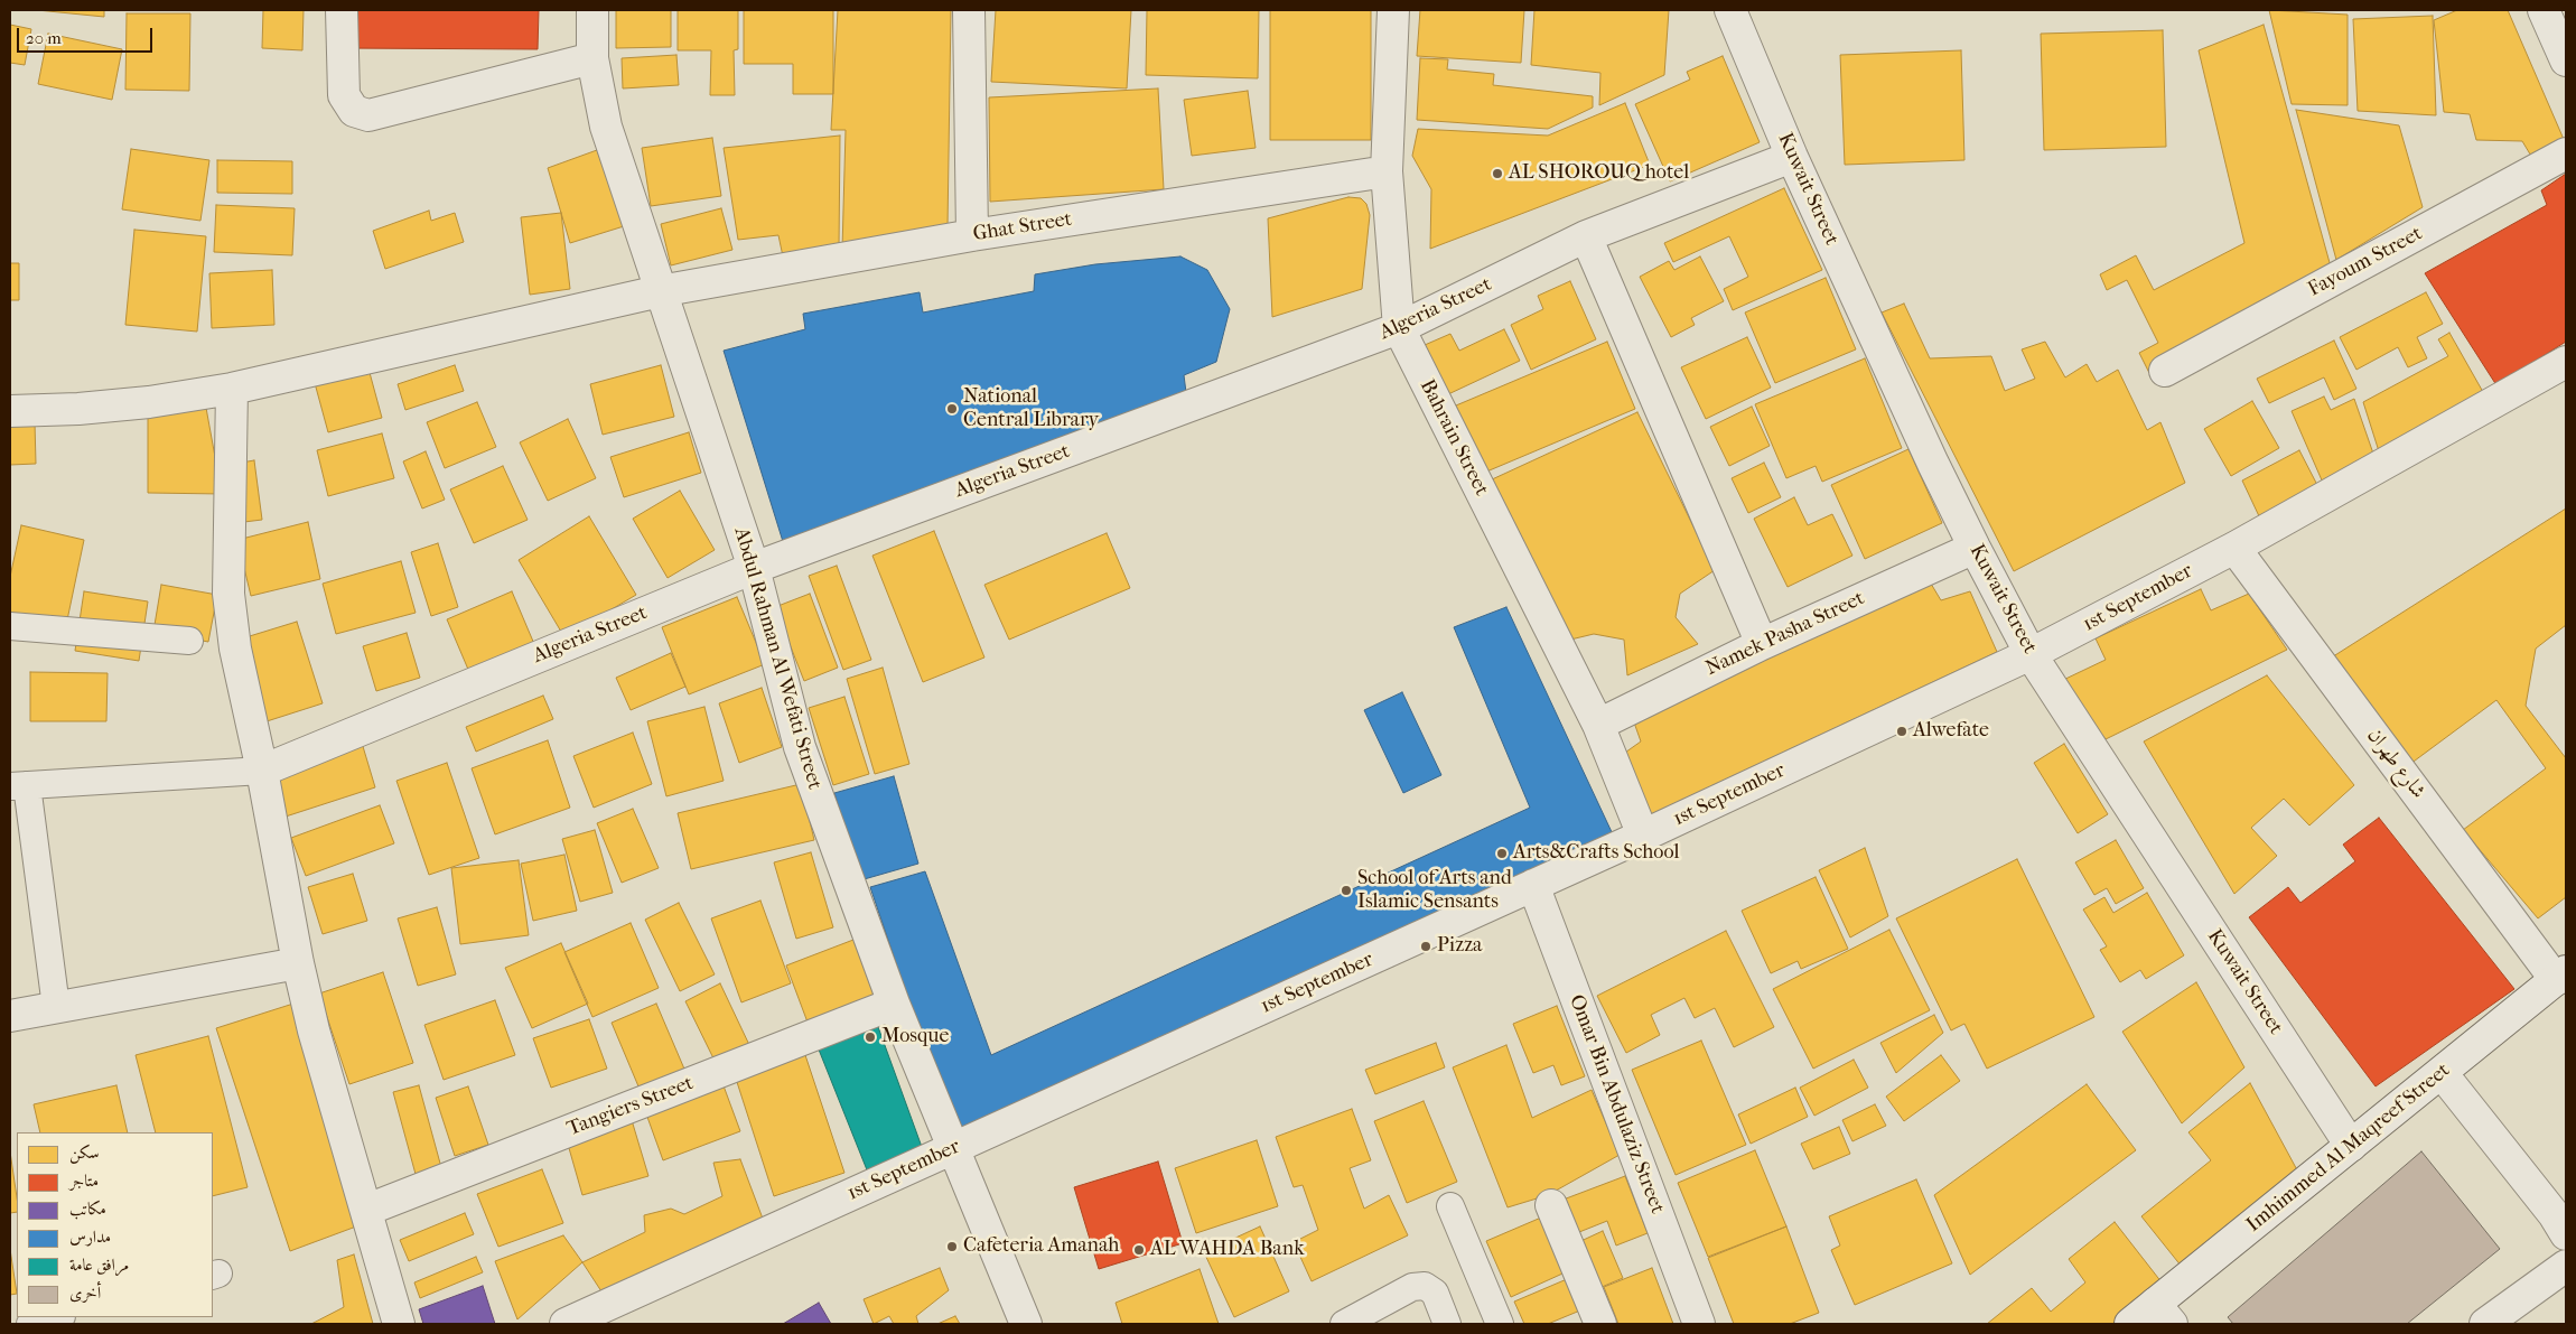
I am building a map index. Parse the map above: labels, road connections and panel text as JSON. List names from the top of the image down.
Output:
{
  "streets": {
    "street": [
      "Kuwait Street",
      "Ghat Street",
      "Fayoum Street",
      "Algeria Street",
      "Bahrain Street",
      "1st September",
      "Namek Pasha Street",
      "Abdul Rahman Al Wefati Street",
      "شارع طهران",
      "Omar Bin Abdulaziz Street",
      "Tangiers Street",
      "Imhimmed Al Maqreef Street"
    ]
  },
  "crossings": [
    ["Kuwait Street", "Algeria Street"],
    ["Kuwait Street", "1st September"],
    ["Kuwait Street", "Namek Pasha Street"],
    ["Kuwait Street", "Imhimmed Al Maqreef Street"],
    ["Ghat Street", "Bahrain Street"],
    ["Ghat Street", "Abdul Rahman Al Wefati Street"],
    ["Algeria Street", "Bahrain Street"],
    ["Algeria Street", "Abdul Rahman Al Wefati Street"],
    ["Bahrain Street", "1st September"],
    ["Bahrain Street", "Namek Pasha Street"],
    ["1st September", "Abdul Rahman Al Wefati Street"],
    ["1st September", "شارع طهران"],
    ["1st September", "Omar Bin Abdulaziz Street"],
    ["Abdul Rahman Al Wefati Street", "Tangiers Street"],
    ["شارع طهران", "Imhimmed Al Maqreef Street"]
  ],
  "places": [
    "AL SHOROUQ hotel",
    "National Central Library",
    "Alwefate",
    "Arts&Crafts School",
    "School of Arts and Islamic Sensants",
    "Pizza",
    "Mosque",
    "Cafeteria Amanah",
    "AL WAHDA Bank"
  ],
  "legend": [
    "سكن",
    "متاجر",
    "مكاتب",
    "مدارس",
    "مرافق عامة",
    "أخرى"
  ],
  "scale_bar": "20 m"
}
